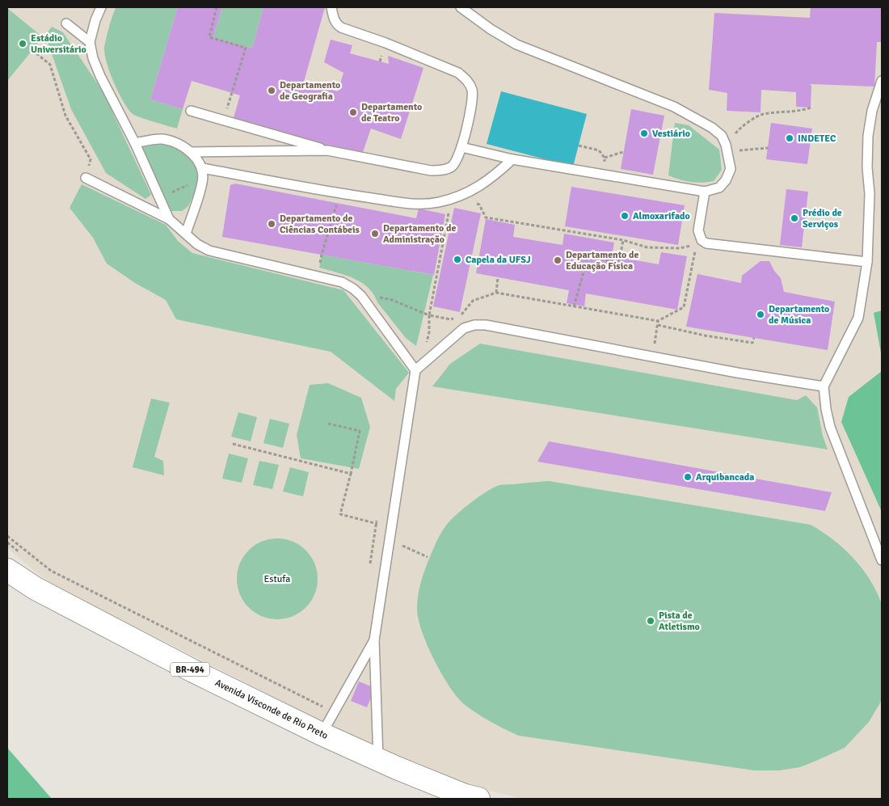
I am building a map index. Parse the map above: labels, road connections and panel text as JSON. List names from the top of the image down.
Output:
{
  "streets": {
    "highway": ["BR-494", "Avenida Visconde de Rio Preto"]
  },
  "parks": ["Estufa"],
  "places": [
    "Estádio Universitário",
    "Departamento de Geografia",
    "Departamento de Teatro",
    "Vestiário",
    "INDETEC",
    "Almoxarifado",
    "Prédio de Serviços",
    "Departamento de Ciências Contábeis",
    "Departamento de Administração",
    "Capela da UFSJ",
    "Departamento de Educação Física",
    "Departamento de Música",
    "Arquibancada",
    "Pista de Atletismo"
  ]
}
